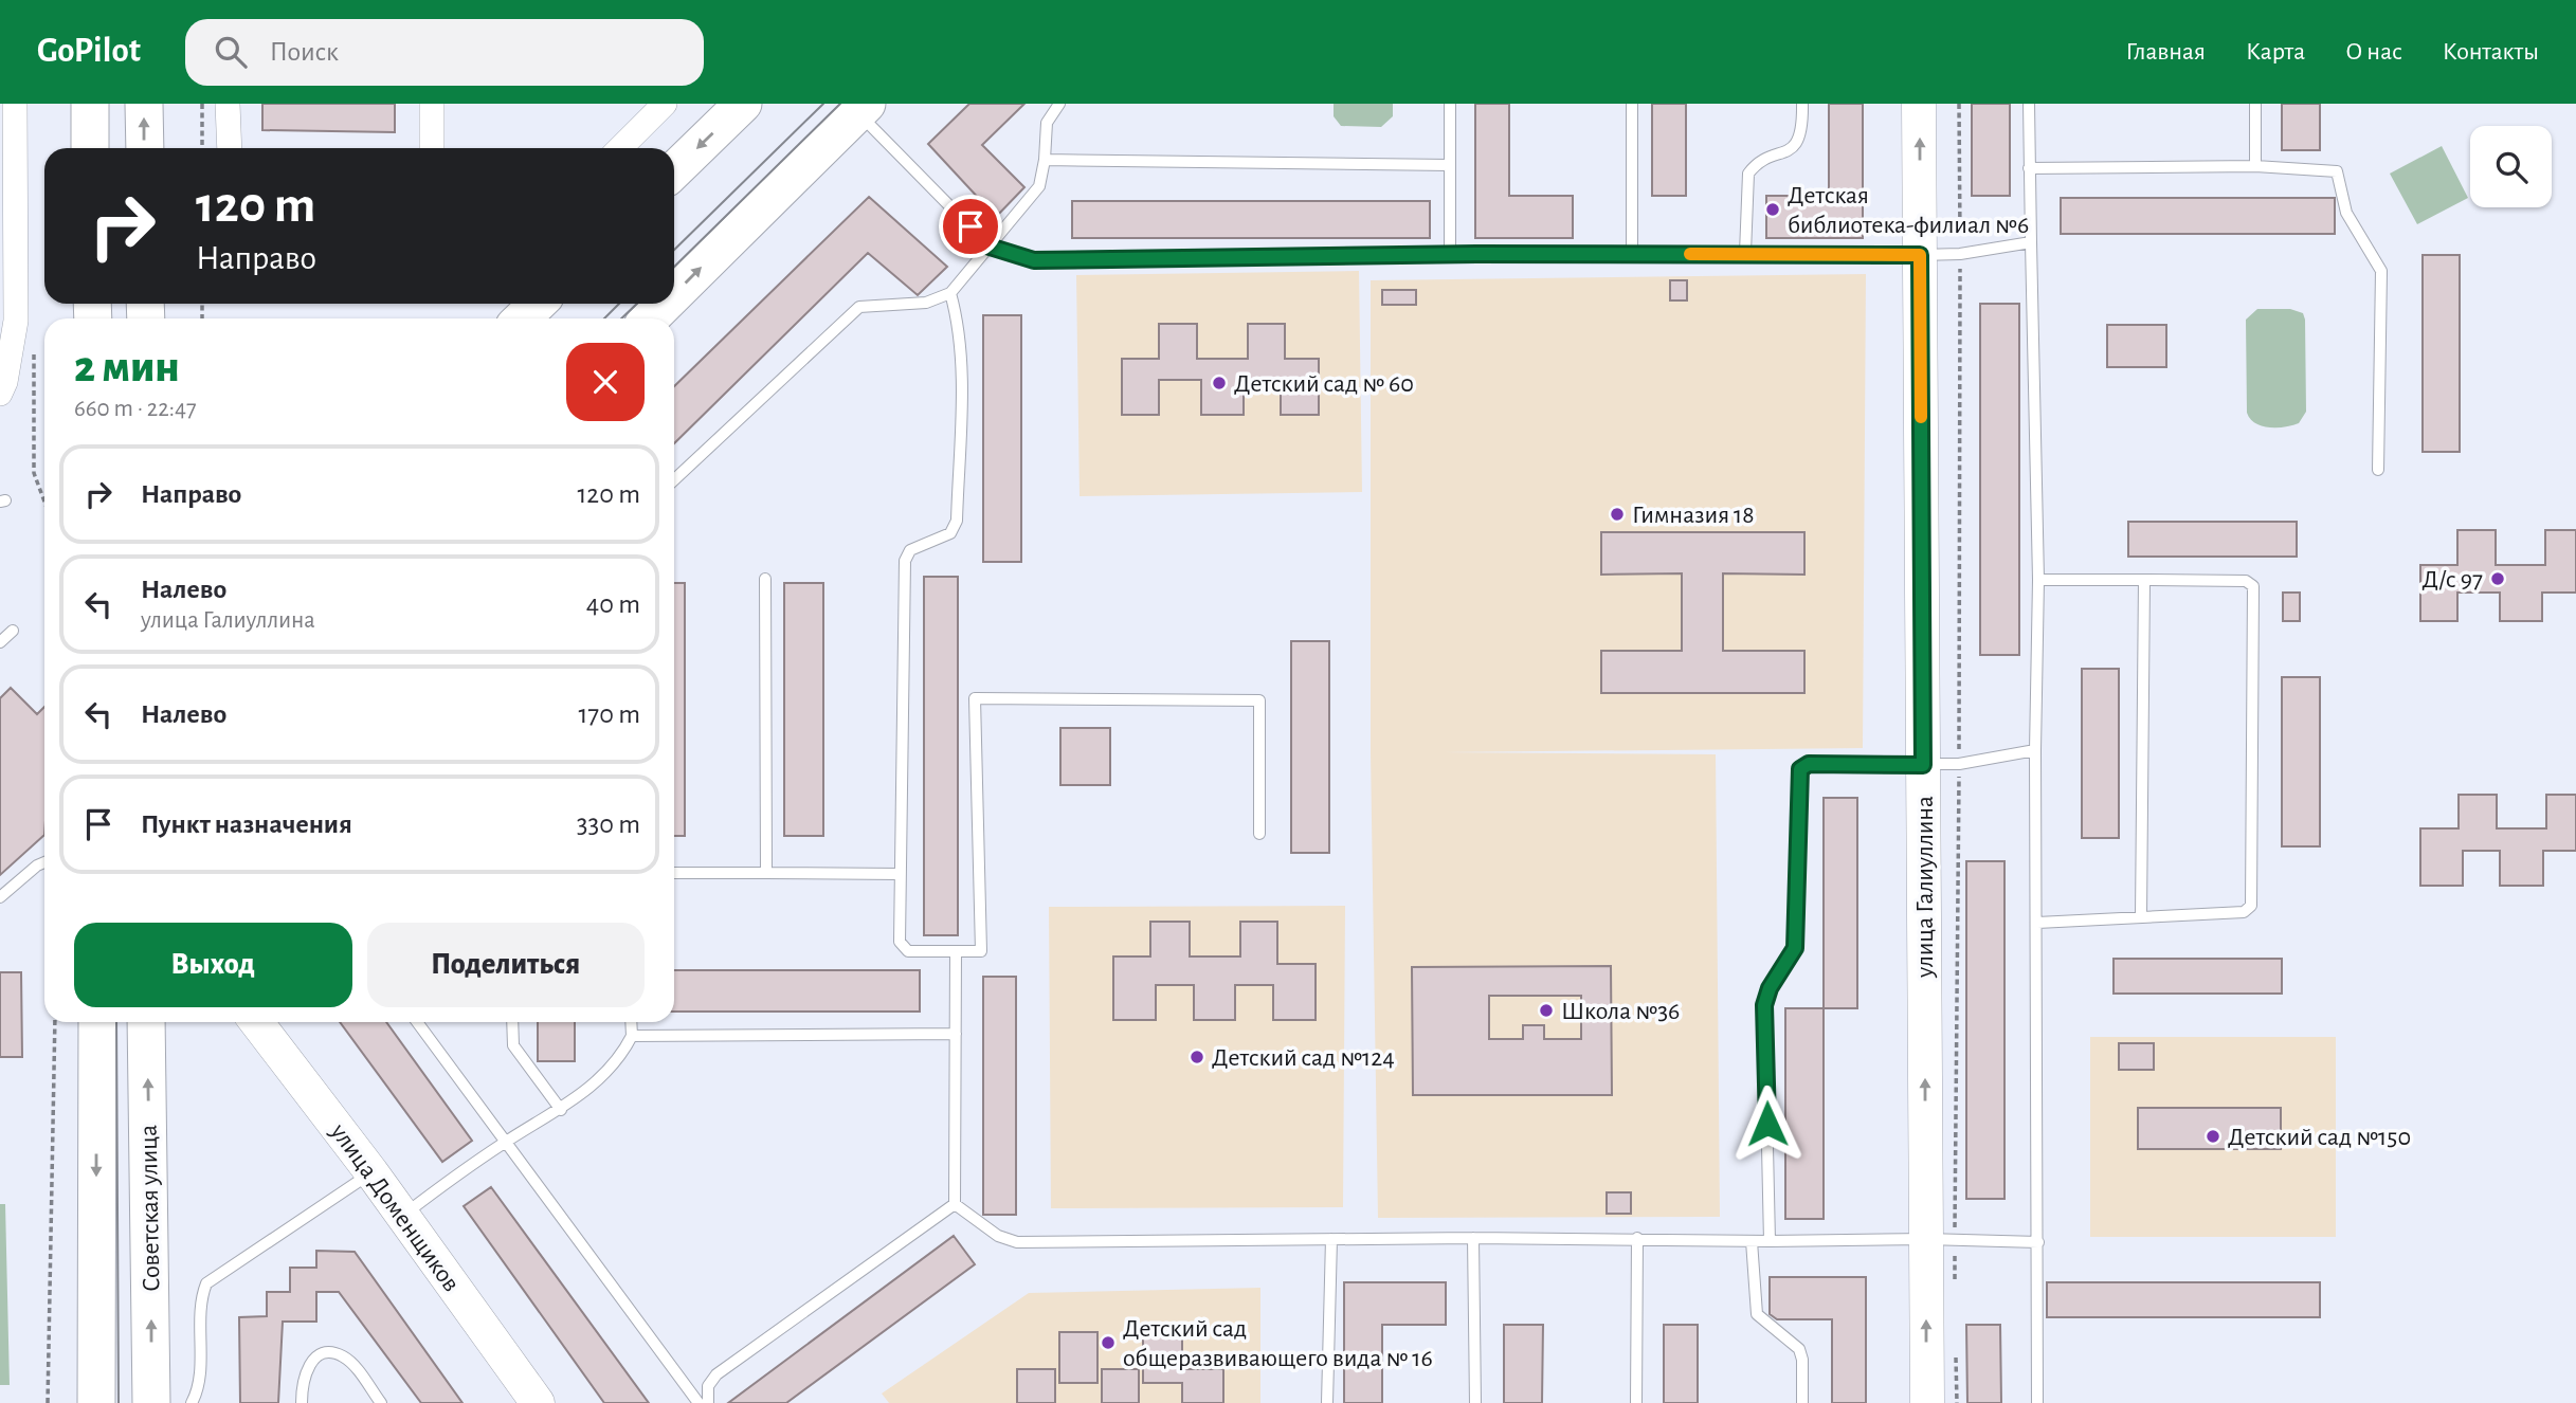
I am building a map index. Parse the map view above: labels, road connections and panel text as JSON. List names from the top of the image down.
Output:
{
  "streets": {
    "main road": ["Советская улица"],
    "street": ["улица Галиуллина", "улица Доменщиков"]
  },
  "one_way": ["улица Галиуллина"],
  "places": [
    "Детская библиотека-филиал №6",
    "Детский сад № 60",
    "Гимназия 18",
    "Д/с 97",
    "Школа №36",
    "Детский сад №124",
    "Детский сад №150",
    "Детский сад общеразвивающего вида № 16"
  ],
  "page": {
    "header": "GoPilot",
    "search": "Поиск",
    "nav": [
      "Главная",
      "Карта",
      "О нас",
      "Контакты"
    ],
    "turn": ["120 m", "Направо"],
    "heading": ["2 мин", "660 m · 22:47"],
    "list": [
      {
        "name": "Направо",
        "value": "120 m"
      },
      {
        "name": "Налево",
        "note": "улица Галиуллина",
        "value": "40 m"
      },
      {
        "name": "Налево",
        "value": "170 m"
      },
      {
        "name": "Пункт назначения",
        "value": "330 m"
      }
    ],
    "buttons": ["Выход", "Поделиться"]
  }
}
